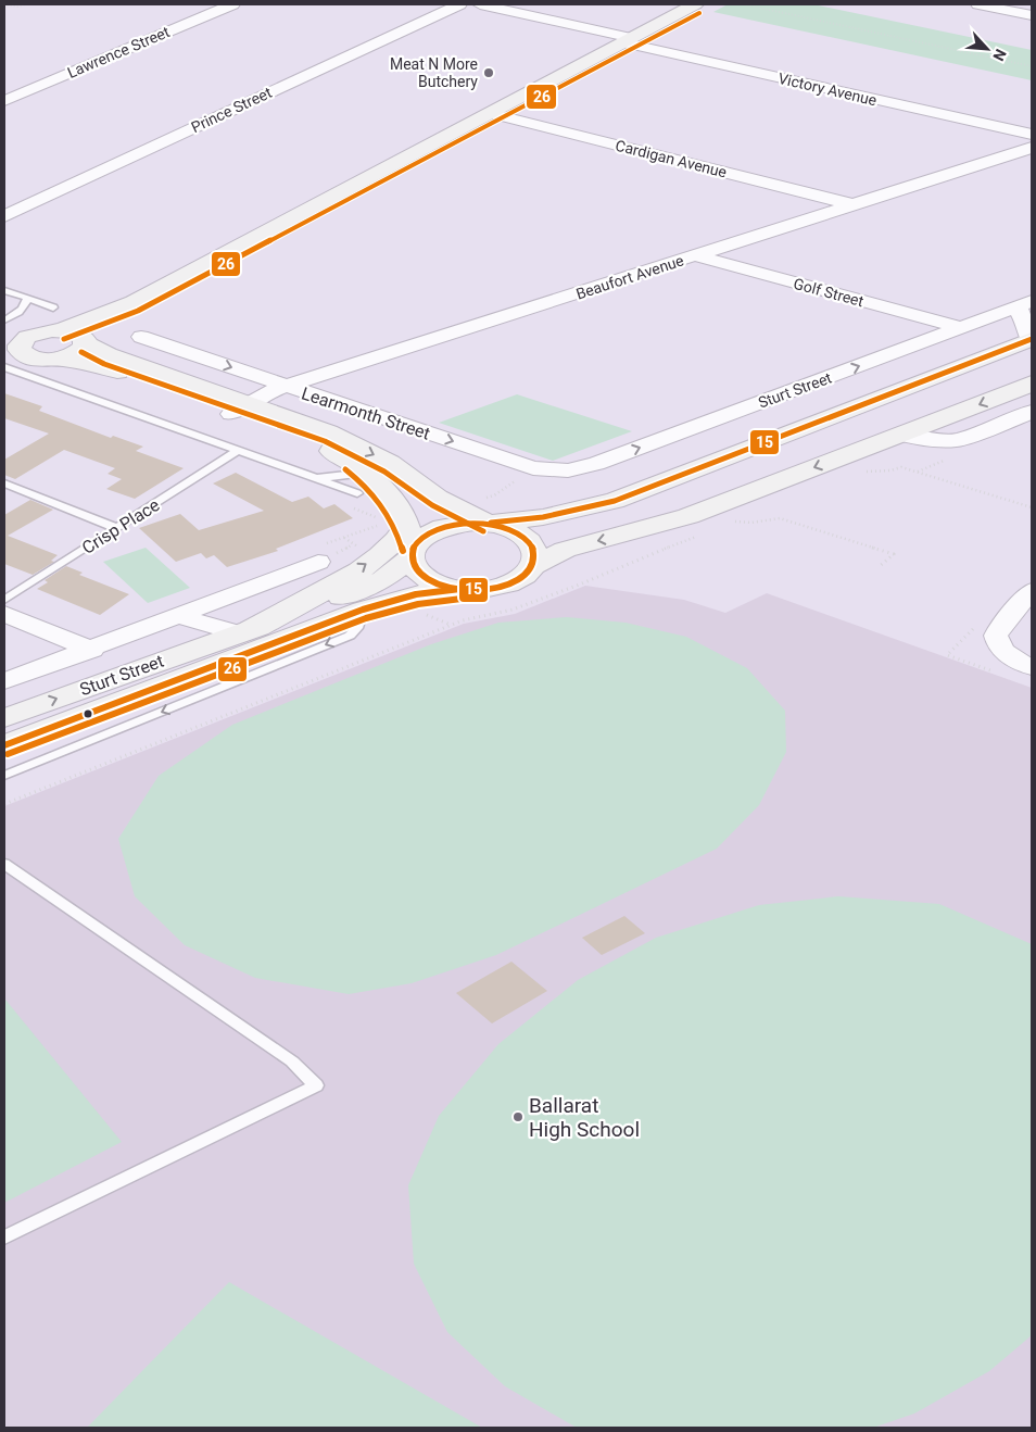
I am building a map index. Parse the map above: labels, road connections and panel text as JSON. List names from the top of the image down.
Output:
{
  "streets": {
    "street": [
      "Lawrence Street",
      "Victory Avenue",
      "Prince Street",
      "Cardigan Avenue",
      "Beaufort Avenue",
      "Golf Street",
      "Sturt Street",
      "Learmonth Street"
    ],
    "lane": ["Crisp Place"]
  },
  "crossings": [
    ["Cardigan Avenue", "Beaufort Avenue"],
    ["Beaufort Avenue", "Golf Street"],
    ["Beaufort Avenue", "Learmonth Street"],
    ["Golf Street", "Sturt Street"],
    ["Sturt Street", "Learmonth Street"],
    ["Learmonth Street", "Crisp Place"]
  ],
  "places": ["Meat N More Butchery", "Ballarat High School"],
  "lines": ["transit line 26", "transit line 15"],
  "north": "bottom right"
}
